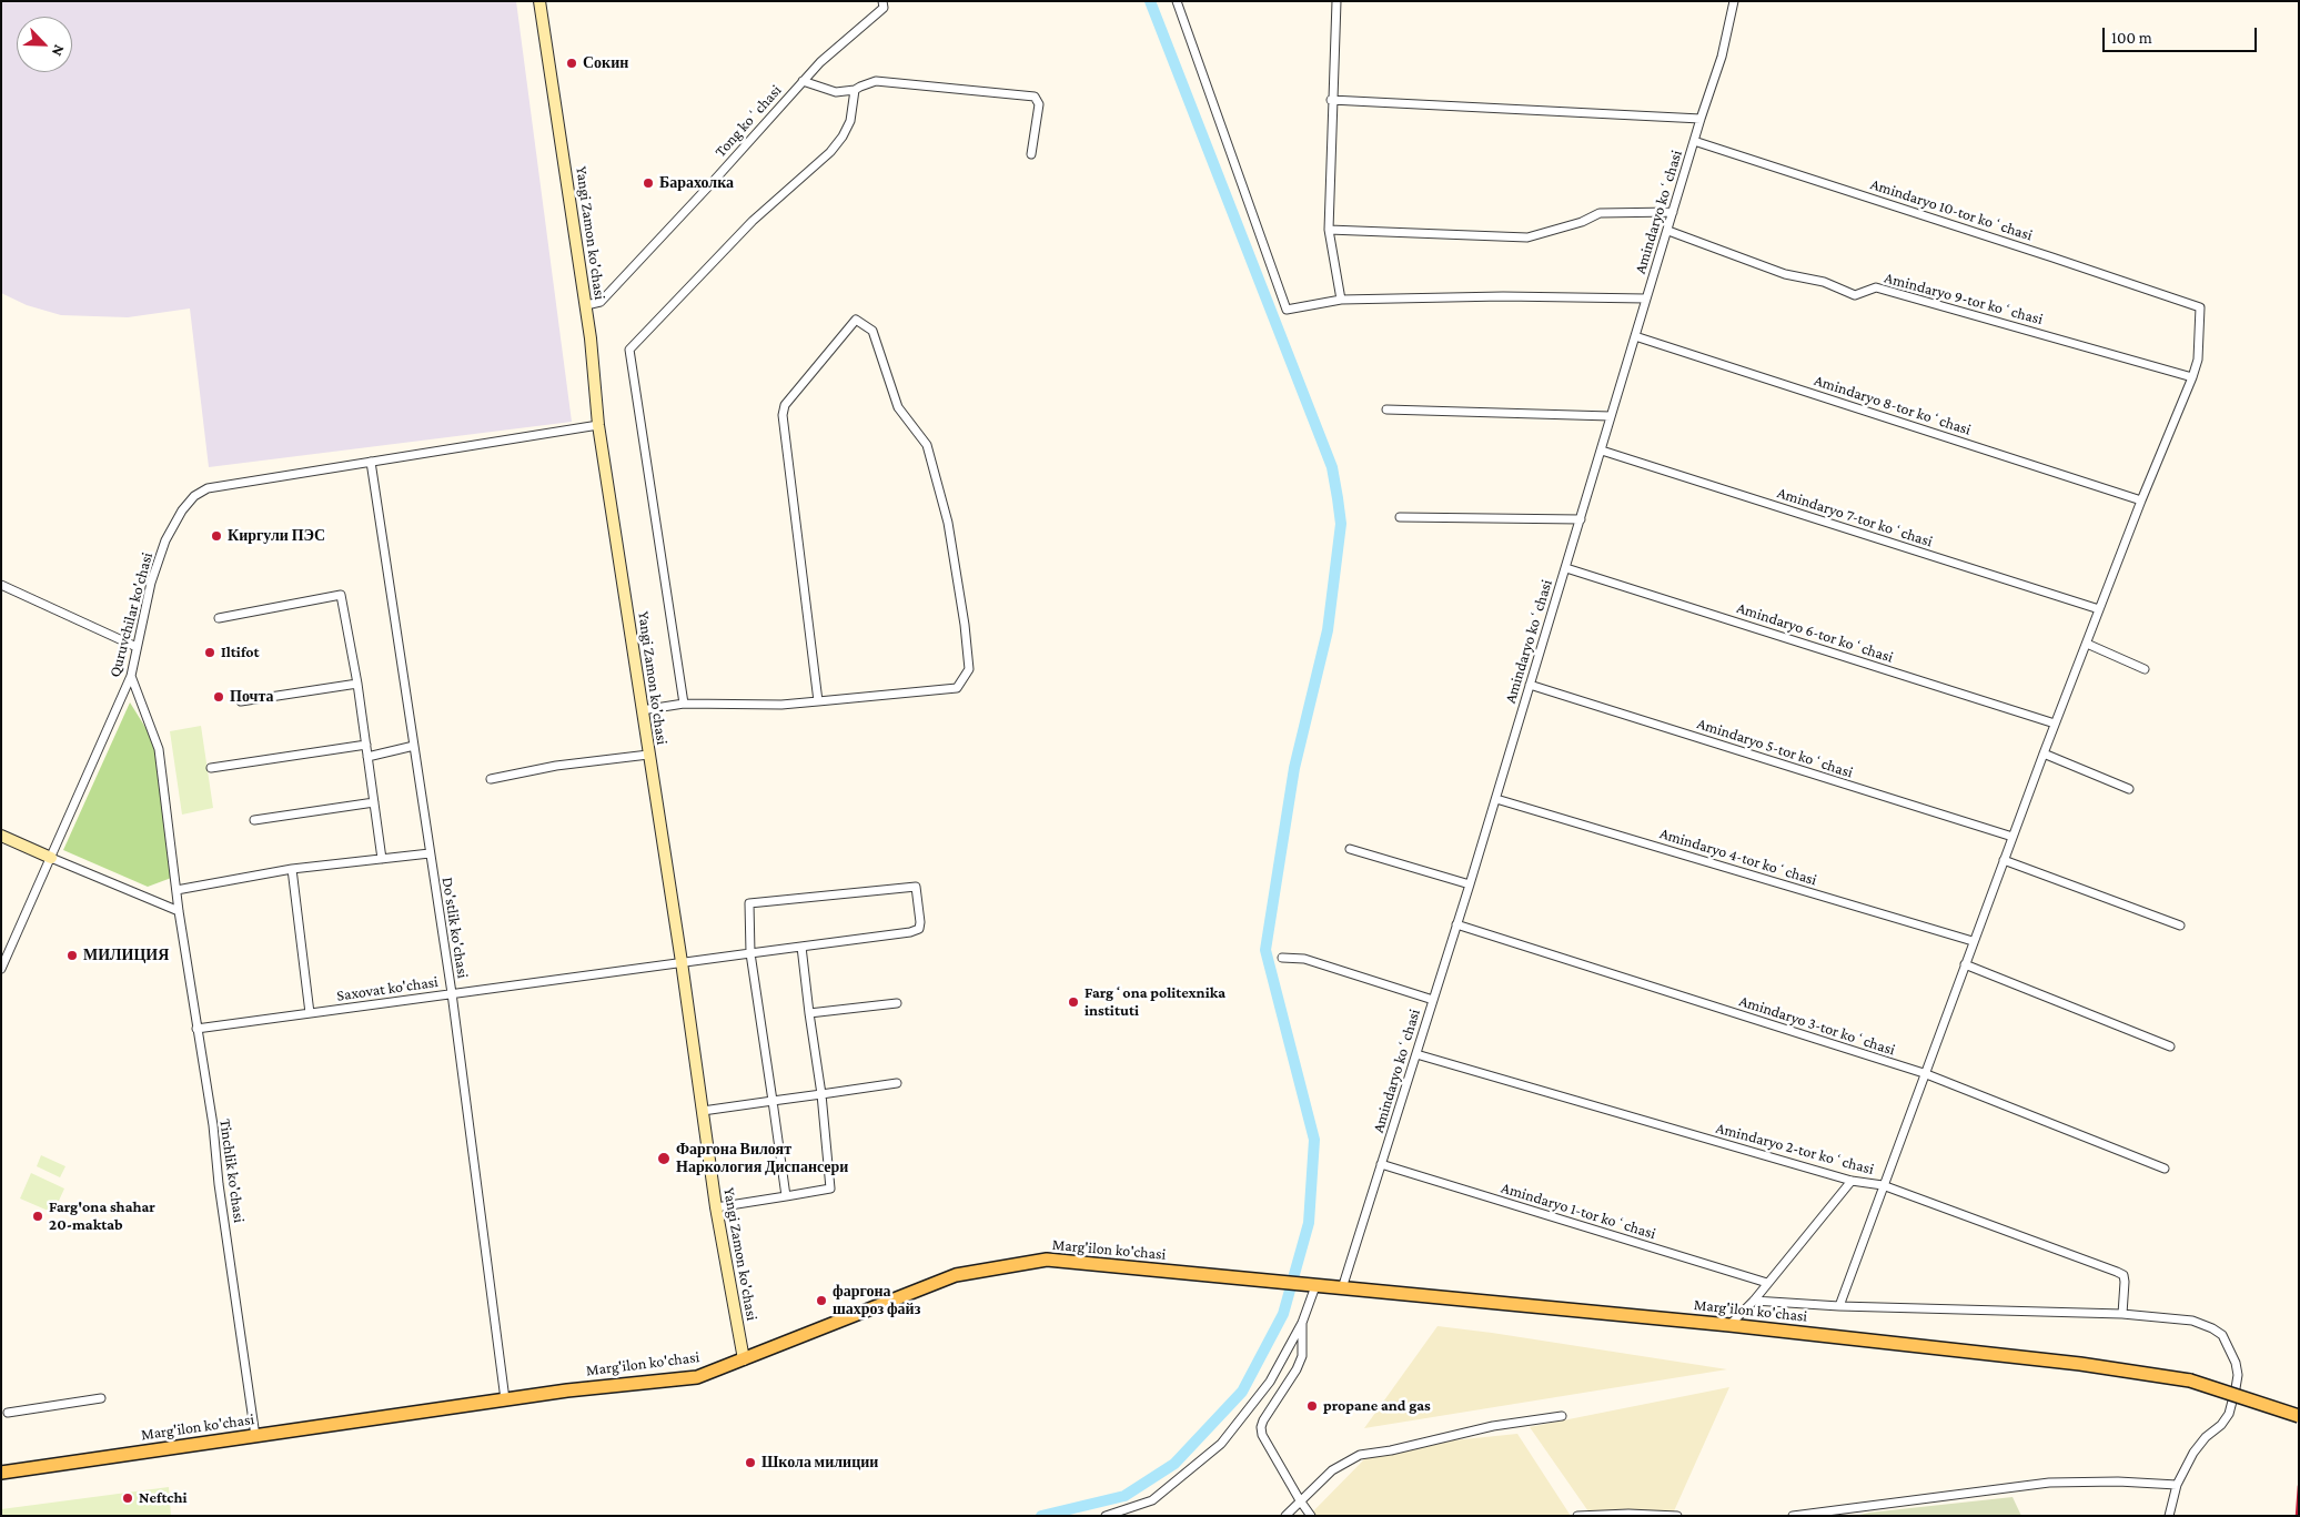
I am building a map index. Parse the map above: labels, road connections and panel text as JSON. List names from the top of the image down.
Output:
{
  "streets": {
    "main road": ["Marg'ilon ko'chasi"],
    "street": [
      "Tong koʻchasi",
      "Amindaryo 10-tor koʻchasi",
      "Amindaryo koʻchasi",
      "Yangi Zamon ko'chasi",
      "Amindaryo 9-tor koʻchasi",
      "Amindaryo 8-tor koʻchasi",
      "Amindaryo 7-tor koʻchasi",
      "Quruvchilar ko'chasi",
      "Amindaryo 6-tor koʻchasi",
      "Amindaryo 5-tor koʻchasi",
      "Amindaryo 4-tor koʻchasi",
      "Do'stlik ko'chasi",
      "Saxovat ko'chasi",
      "Amindaryo 3-tor koʻchasi",
      "Amindaryo 2-tor koʻchasi",
      "Tinchlik ko'chasi",
      "Amindaryo 1-tor koʻchasi"
    ]
  },
  "crossings": [
    ["Tong koʻchasi", "Yangi Zamon ko'chasi"],
    ["Amindaryo 10-tor koʻchasi", "Amindaryo koʻchasi"],
    ["Amindaryo 10-tor koʻchasi", "Amindaryo 9-tor koʻchasi"],
    ["Amindaryo koʻchasi", "Amindaryo 9-tor koʻchasi"],
    ["Amindaryo koʻchasi", "Amindaryo 8-tor koʻchasi"],
    ["Amindaryo koʻchasi", "Amindaryo 7-tor koʻchasi"],
    ["Amindaryo koʻchasi", "Amindaryo 6-tor koʻchasi"],
    ["Amindaryo koʻchasi", "Amindaryo 5-tor koʻchasi"],
    ["Amindaryo koʻchasi", "Amindaryo 4-tor koʻchasi"],
    ["Amindaryo koʻchasi", "Amindaryo 3-tor koʻchasi"],
    ["Amindaryo koʻchasi", "Amindaryo 2-tor koʻchasi"],
    ["Amindaryo koʻchasi", "Amindaryo 1-tor koʻchasi"],
    ["Amindaryo koʻchasi", "Marg'ilon ko'chasi"],
    ["Yangi Zamon ko'chasi", "Quruvchilar ko'chasi"],
    ["Yangi Zamon ko'chasi", "Saxovat ko'chasi"],
    ["Yangi Zamon ko'chasi", "Marg'ilon ko'chasi"],
    ["Quruvchilar ko'chasi", "Do'stlik ko'chasi"],
    ["Quruvchilar ko'chasi", "Tinchlik ko'chasi"],
    ["Do'stlik ko'chasi", "Saxovat ko'chasi"],
    ["Do'stlik ko'chasi", "Marg'ilon ko'chasi"],
    ["Saxovat ko'chasi", "Tinchlik ko'chasi"],
    ["Tinchlik ko'chasi", "Marg'ilon ko'chasi"]
  ],
  "places": [
    "Сокин",
    "Барахолка",
    "Киргули ПЭС",
    "Iltifot",
    "Почта",
    "МИЛИЦИЯ",
    "Fargʻona politexnika instituti",
    "Фаргона Вилоят Наркология Диспансери",
    "Farg'ona shahar 20-maktab",
    "фаргона шахроз файз",
    "propane and gas",
    "Школа милиции",
    "Neftchi"
  ],
  "scale_bar": "100 m",
  "north": "bottom right"
}
